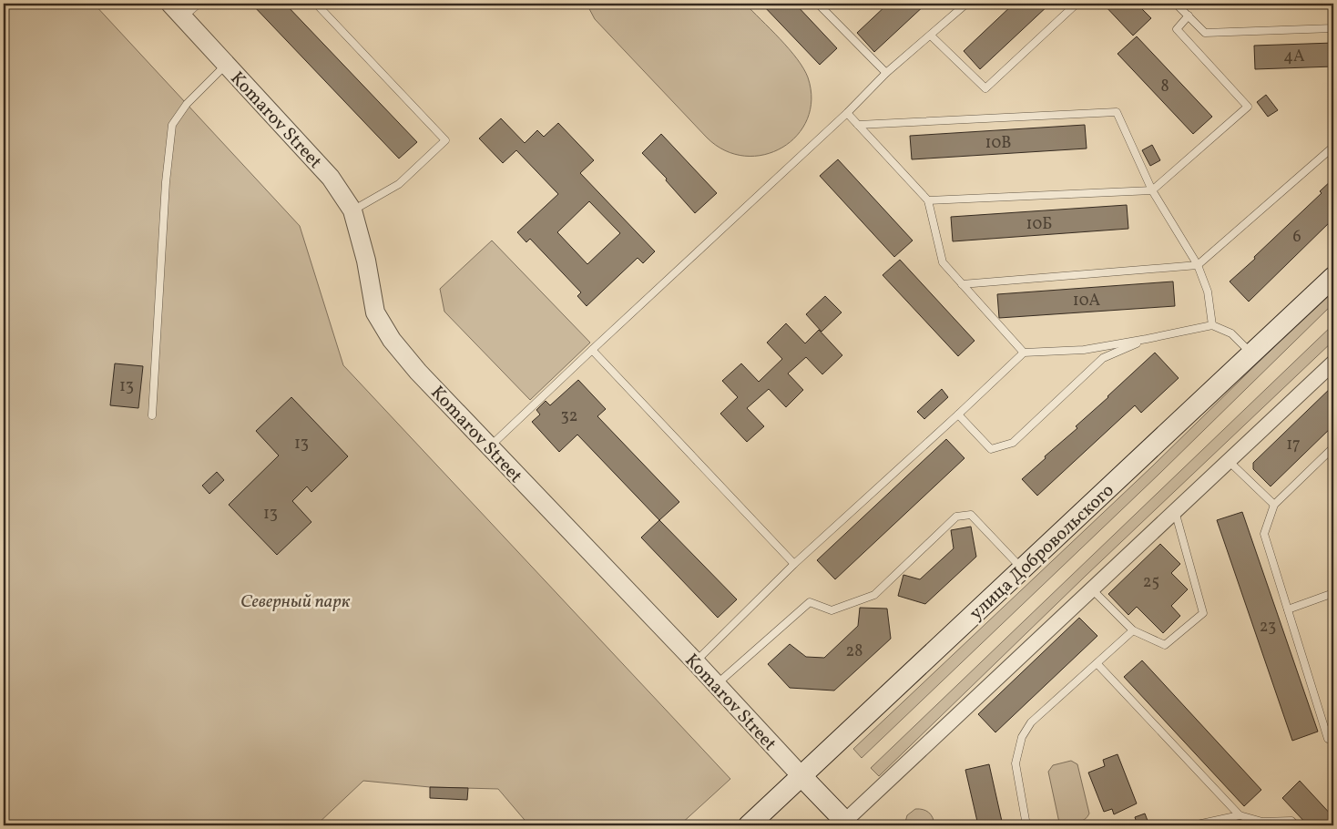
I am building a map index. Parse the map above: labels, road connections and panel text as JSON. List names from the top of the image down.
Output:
{
  "streets": {
    "main road": ["Komarov Street", "улица Добровольского"]
  },
  "crossings": [
    ["Komarov Street", "улица Добровольского"]
  ],
  "parks": ["Северный парк"],
  "house_numbers": [
    "4А",
    "8",
    "10В",
    "10Б",
    "6",
    "10А",
    "13",
    "32",
    "13",
    "17",
    "13",
    "25",
    "23",
    "28"
  ]
}
